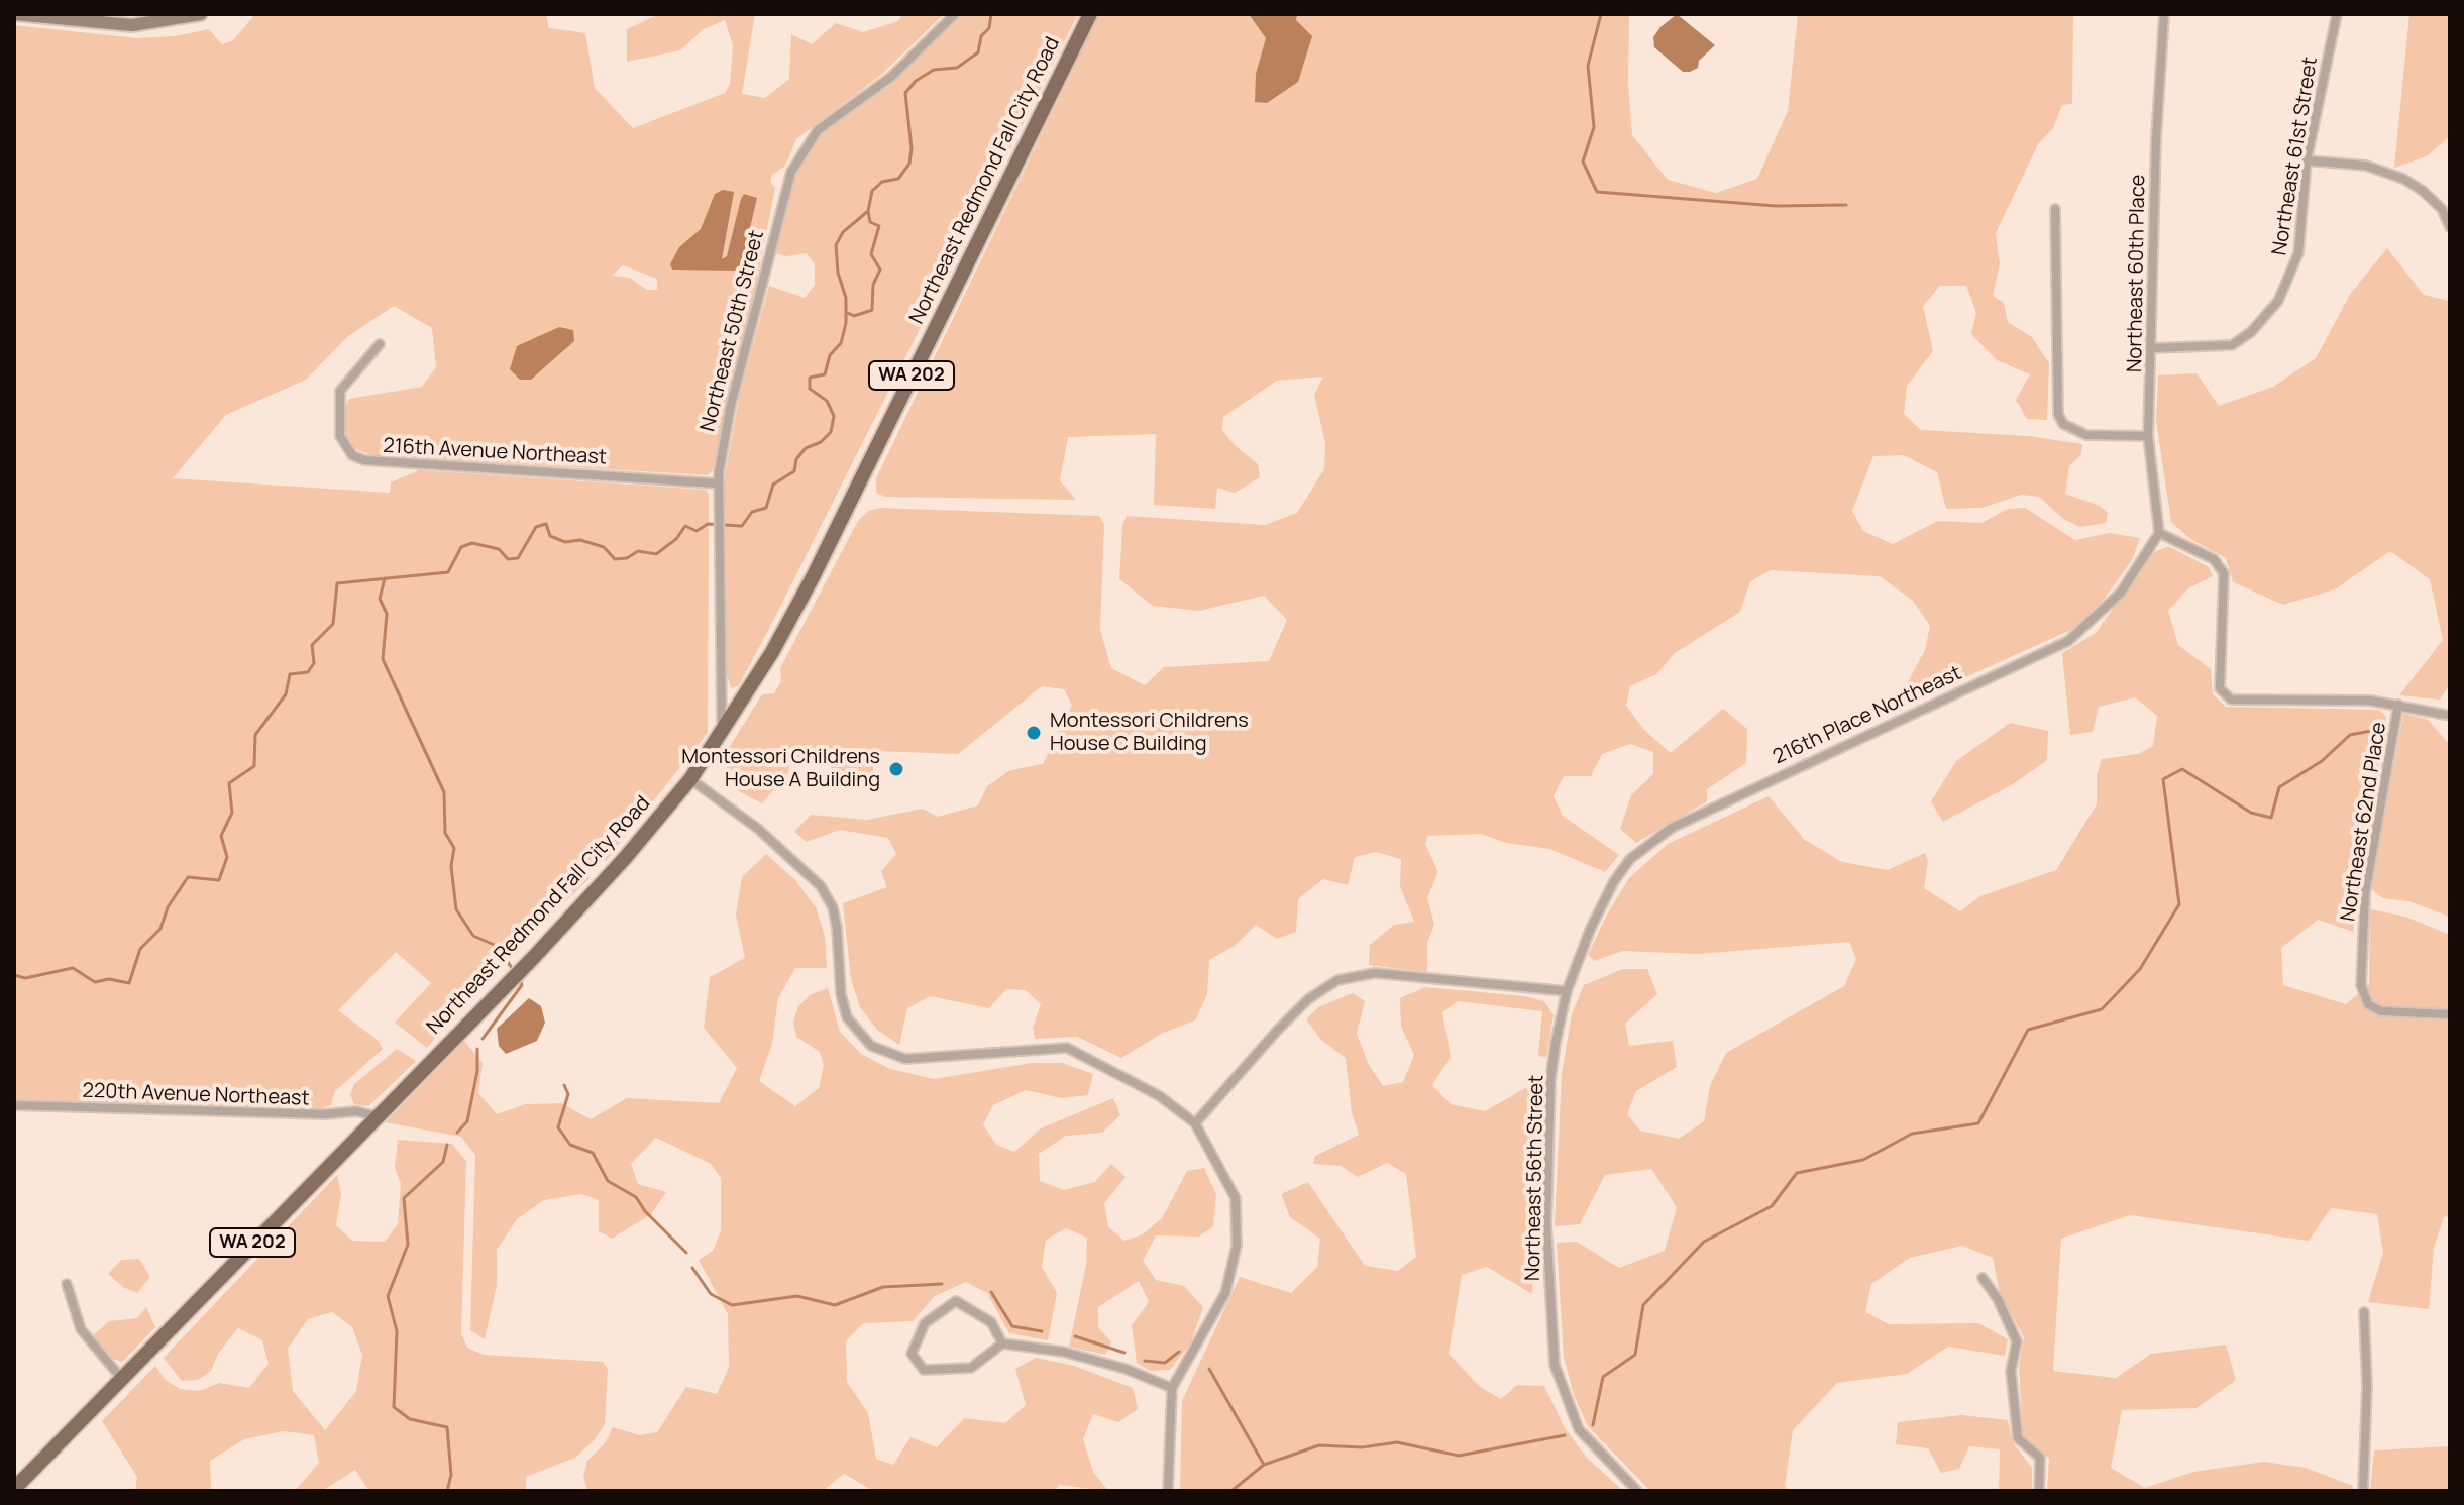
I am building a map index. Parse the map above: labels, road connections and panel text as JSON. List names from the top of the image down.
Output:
{
  "streets": {
    "main road": ["Northeast Redmond Fall City Road", "WA 202"],
    "street": [
      "Northeast 61st Street",
      "Northeast 60th Place",
      "Northeast 50th Street",
      "216th Avenue Northeast",
      "216th Place Northeast",
      "Northeast 62nd Place",
      "220th Avenue Northeast",
      "Northeast 56th Street"
    ]
  },
  "crossings": [
    ["Northeast 61st Street", "Northeast 60th Place"],
    ["Northeast Redmond Fall City Road", "Northeast 50th Street"],
    ["Northeast Redmond Fall City Road", "220th Avenue Northeast"],
    ["Northeast 60th Place", "216th Place Northeast"],
    ["Northeast 50th Street", "216th Avenue Northeast"],
    ["216th Place Northeast", "Northeast 56th Street"]
  ],
  "places": ["Montessori Childrens House C Building", "Montessori Childrens House A Building"]
}
